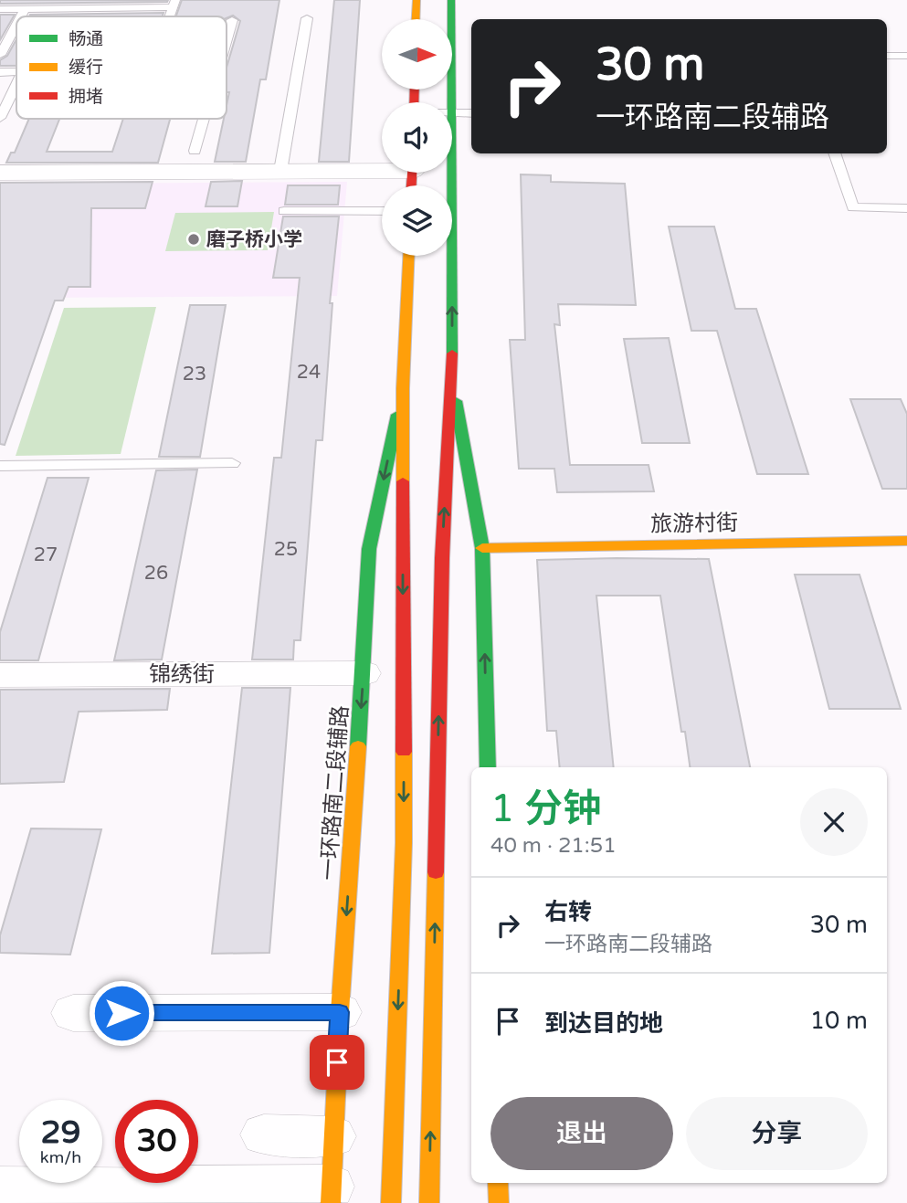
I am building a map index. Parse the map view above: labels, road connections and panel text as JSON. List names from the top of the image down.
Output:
{
  "streets": {
    "main road": ["旅游村街", "一环路南二段辅路"],
    "street": ["锦绣街"]
  },
  "crossings": [
    ["锦绣街", "一环路南二段辅路"]
  ],
  "places": ["磨子桥小学"],
  "house_numbers": [
    "24",
    "23",
    "25",
    "27",
    "26"
  ],
  "legend": ["畅通", "缓行", "拥堵"],
  "north": "right",
  "page": {
    "turn": ["30 m", "一环路南二段辅路"],
    "heading": ["1 分钟", "40 m · 21:51"],
    "list": [
      {
        "name": "右转",
        "note": "一环路南二段辅路",
        "value": "30 m"
      },
      {
        "name": "到达目的地",
        "value": "10 m"
      }
    ],
    "buttons": ["退出", "分享"],
    "speed": "29 km/h",
    "limit": "30"
  }
}
